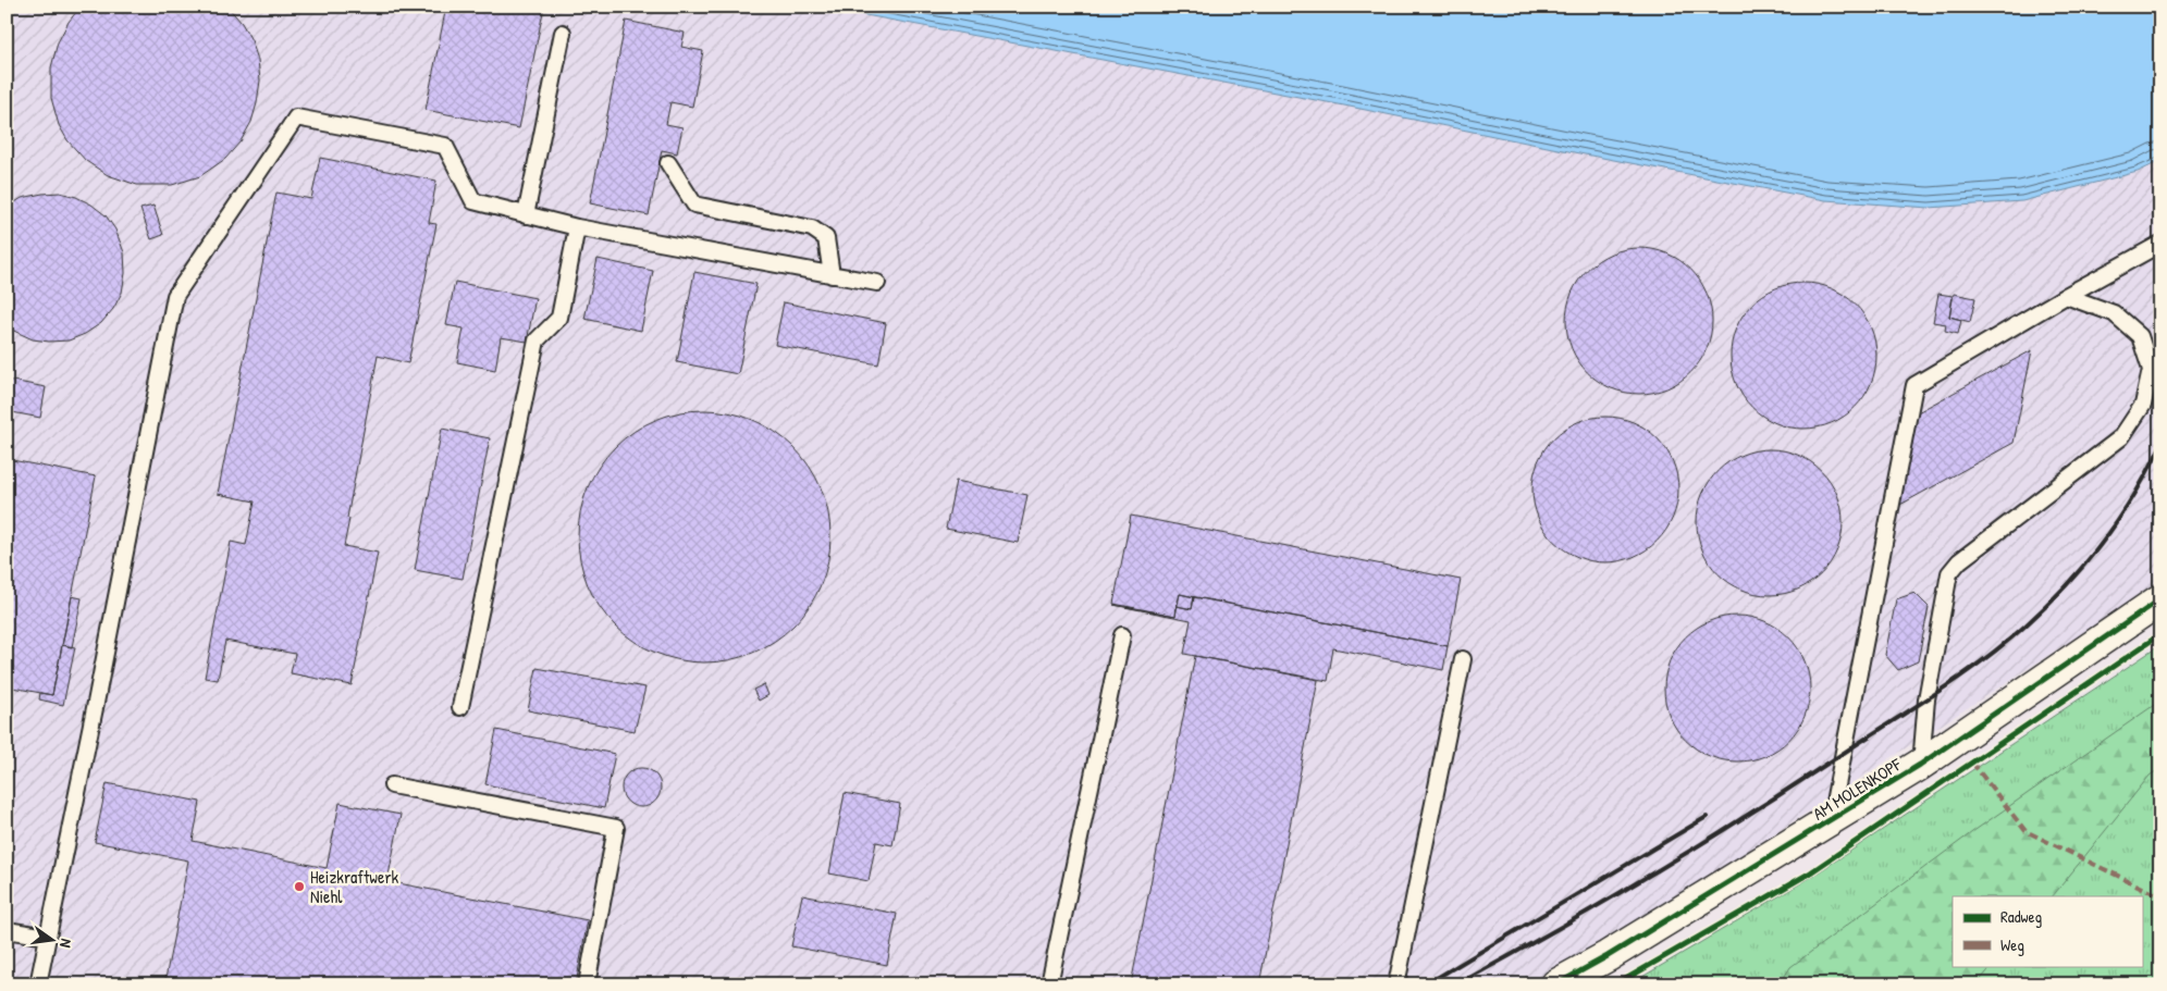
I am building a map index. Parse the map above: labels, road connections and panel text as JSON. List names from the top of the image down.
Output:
{
  "streets": {
    "street": ["AM MOLENKOPF"]
  },
  "places": ["Heizkraftwerk Niehl"],
  "legend": ["Radweg", "Weg"],
  "north": "right"
}
